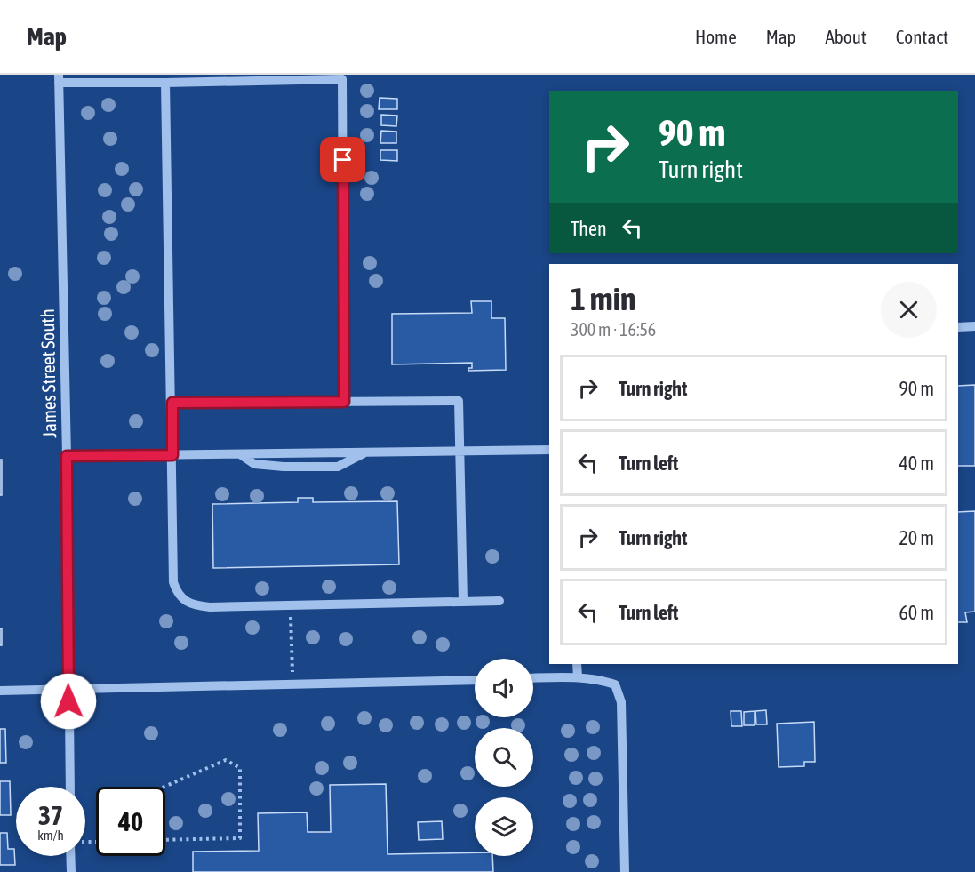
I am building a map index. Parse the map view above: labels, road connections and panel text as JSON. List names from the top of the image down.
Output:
{
  "streets": {
    "street": ["James Street South"]
  },
  "page": {
    "header": "Map",
    "nav": [
      "Home",
      "Map",
      "About",
      "Contact"
    ],
    "turn": ["90 m", "Turn right"],
    "then": "Then",
    "heading": ["1 min", "300 m · 16:56"],
    "list": [
      {
        "name": "Turn right",
        "value": "90 m"
      },
      {
        "name": "Turn left",
        "value": "40 m"
      },
      {
        "name": "Turn right",
        "value": "20 m"
      },
      {
        "name": "Turn left",
        "value": "60 m"
      }
    ],
    "speed": "37 km/h",
    "limit": "40"
  }
}
